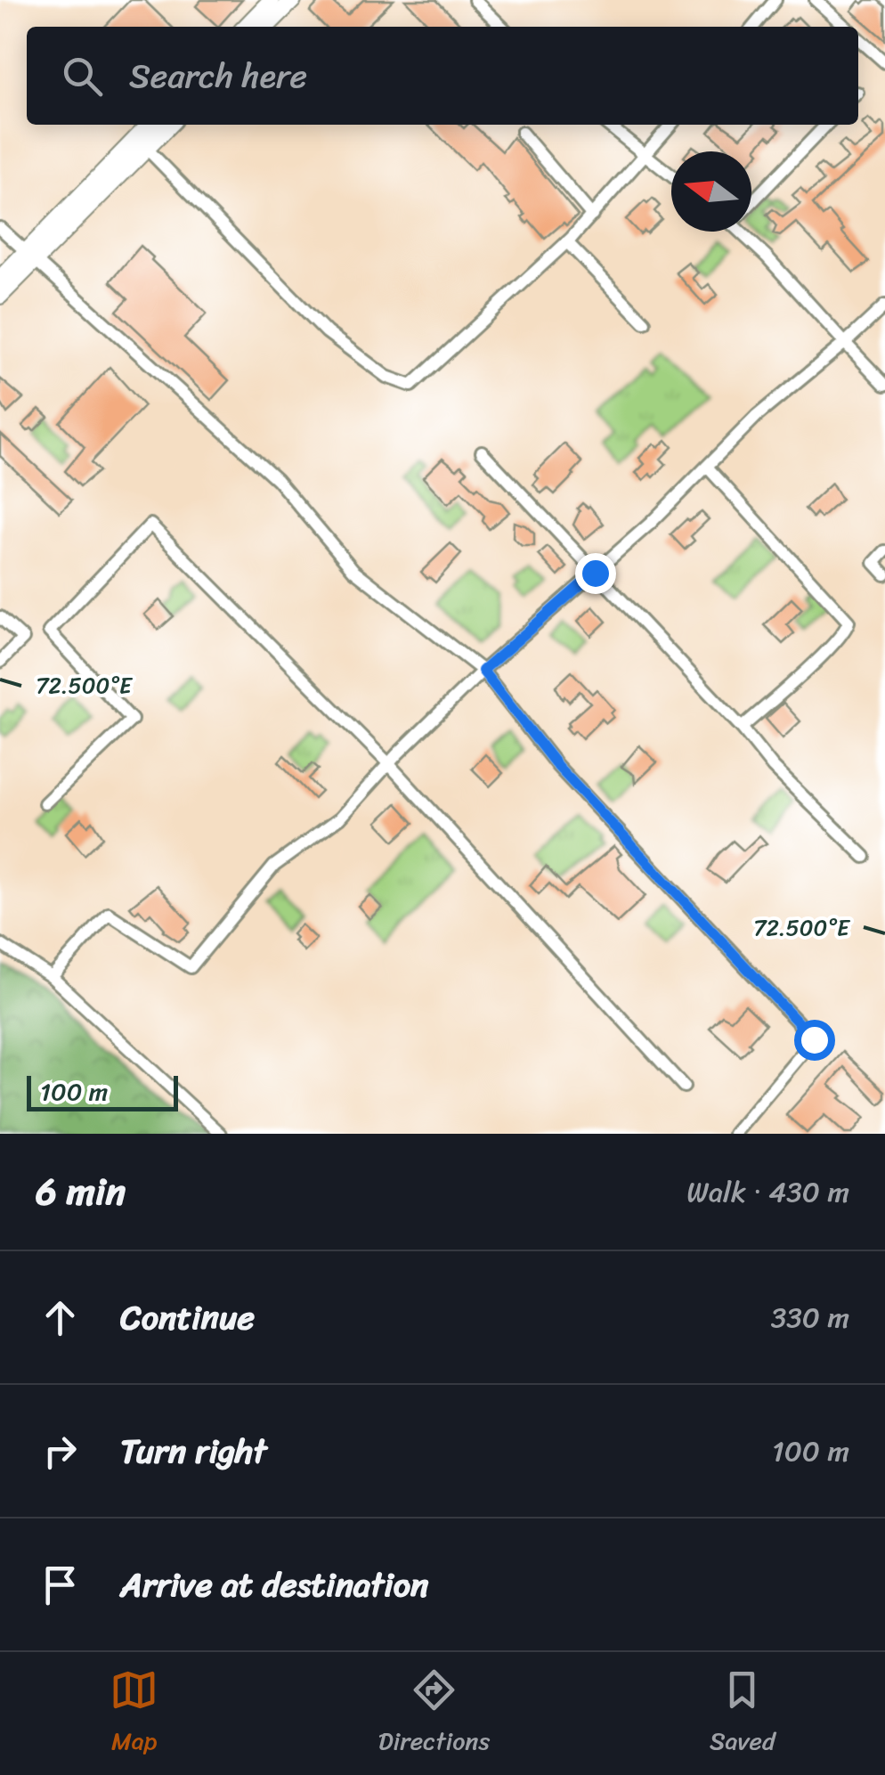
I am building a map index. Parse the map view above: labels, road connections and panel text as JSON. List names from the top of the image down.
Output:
{
  "scale_bar": "100 m",
  "north": "left",
  "page": {
    "search": "Search here",
    "scale": "100 m",
    "heading": ["6 min", "Walk · 430 m"],
    "list": [
      ["Continue", "330 m"],
      ["Turn right", "100 m"],
      "Arrive at destination"
    ],
    "nav": ["Map", "Directions", "Saved"]
  },
  "coordinates": ["72.500°E"]
}
